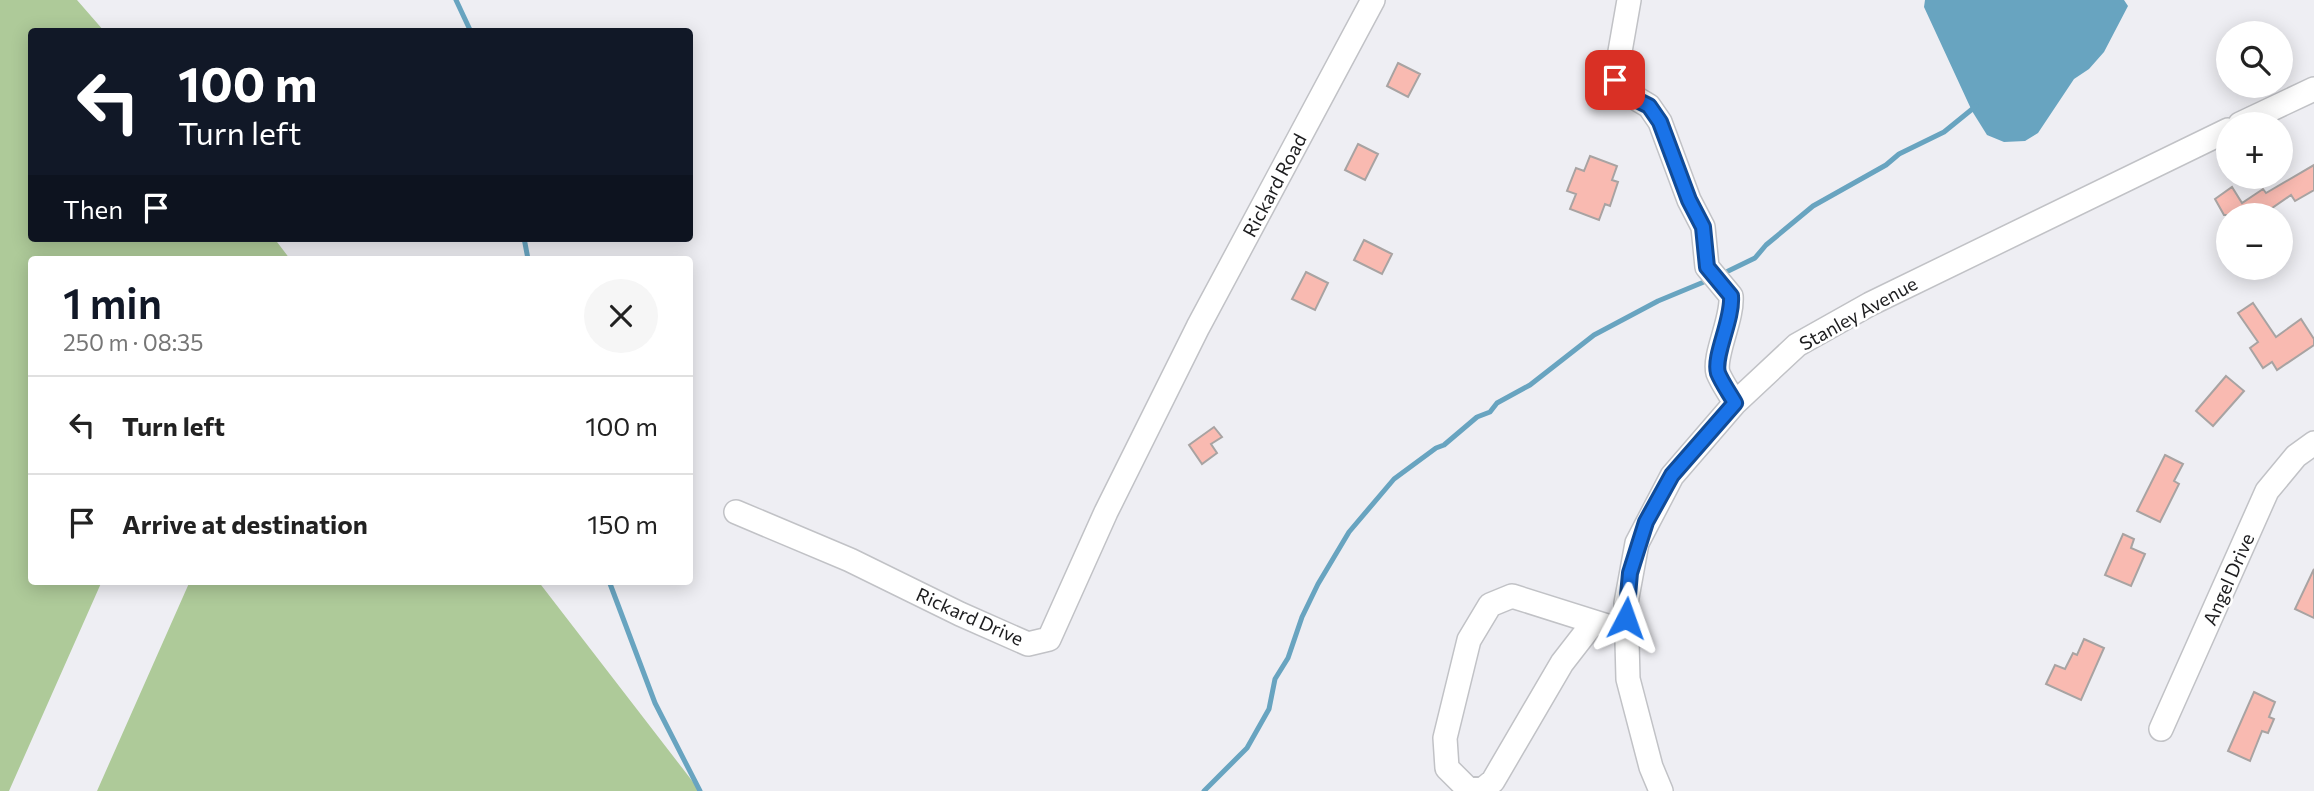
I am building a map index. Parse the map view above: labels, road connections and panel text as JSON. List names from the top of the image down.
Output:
{
  "streets": {
    "street": [
      "Rickard Road",
      "Stanley Avenue",
      "Angel Drive",
      "Rickard Drive"
    ]
  },
  "crossings": [
    ["Rickard Road", "Rickard Drive"]
  ],
  "page": {
    "map_buttons": ["+", "−"],
    "turn": ["100 m", "Turn left"],
    "then": "Then",
    "heading": ["1 min", "250 m · 08:35"],
    "list": [
      {
        "name": "Turn left",
        "value": "100 m"
      },
      {
        "name": "Arrive at destination",
        "value": "150 m"
      }
    ]
  }
}
